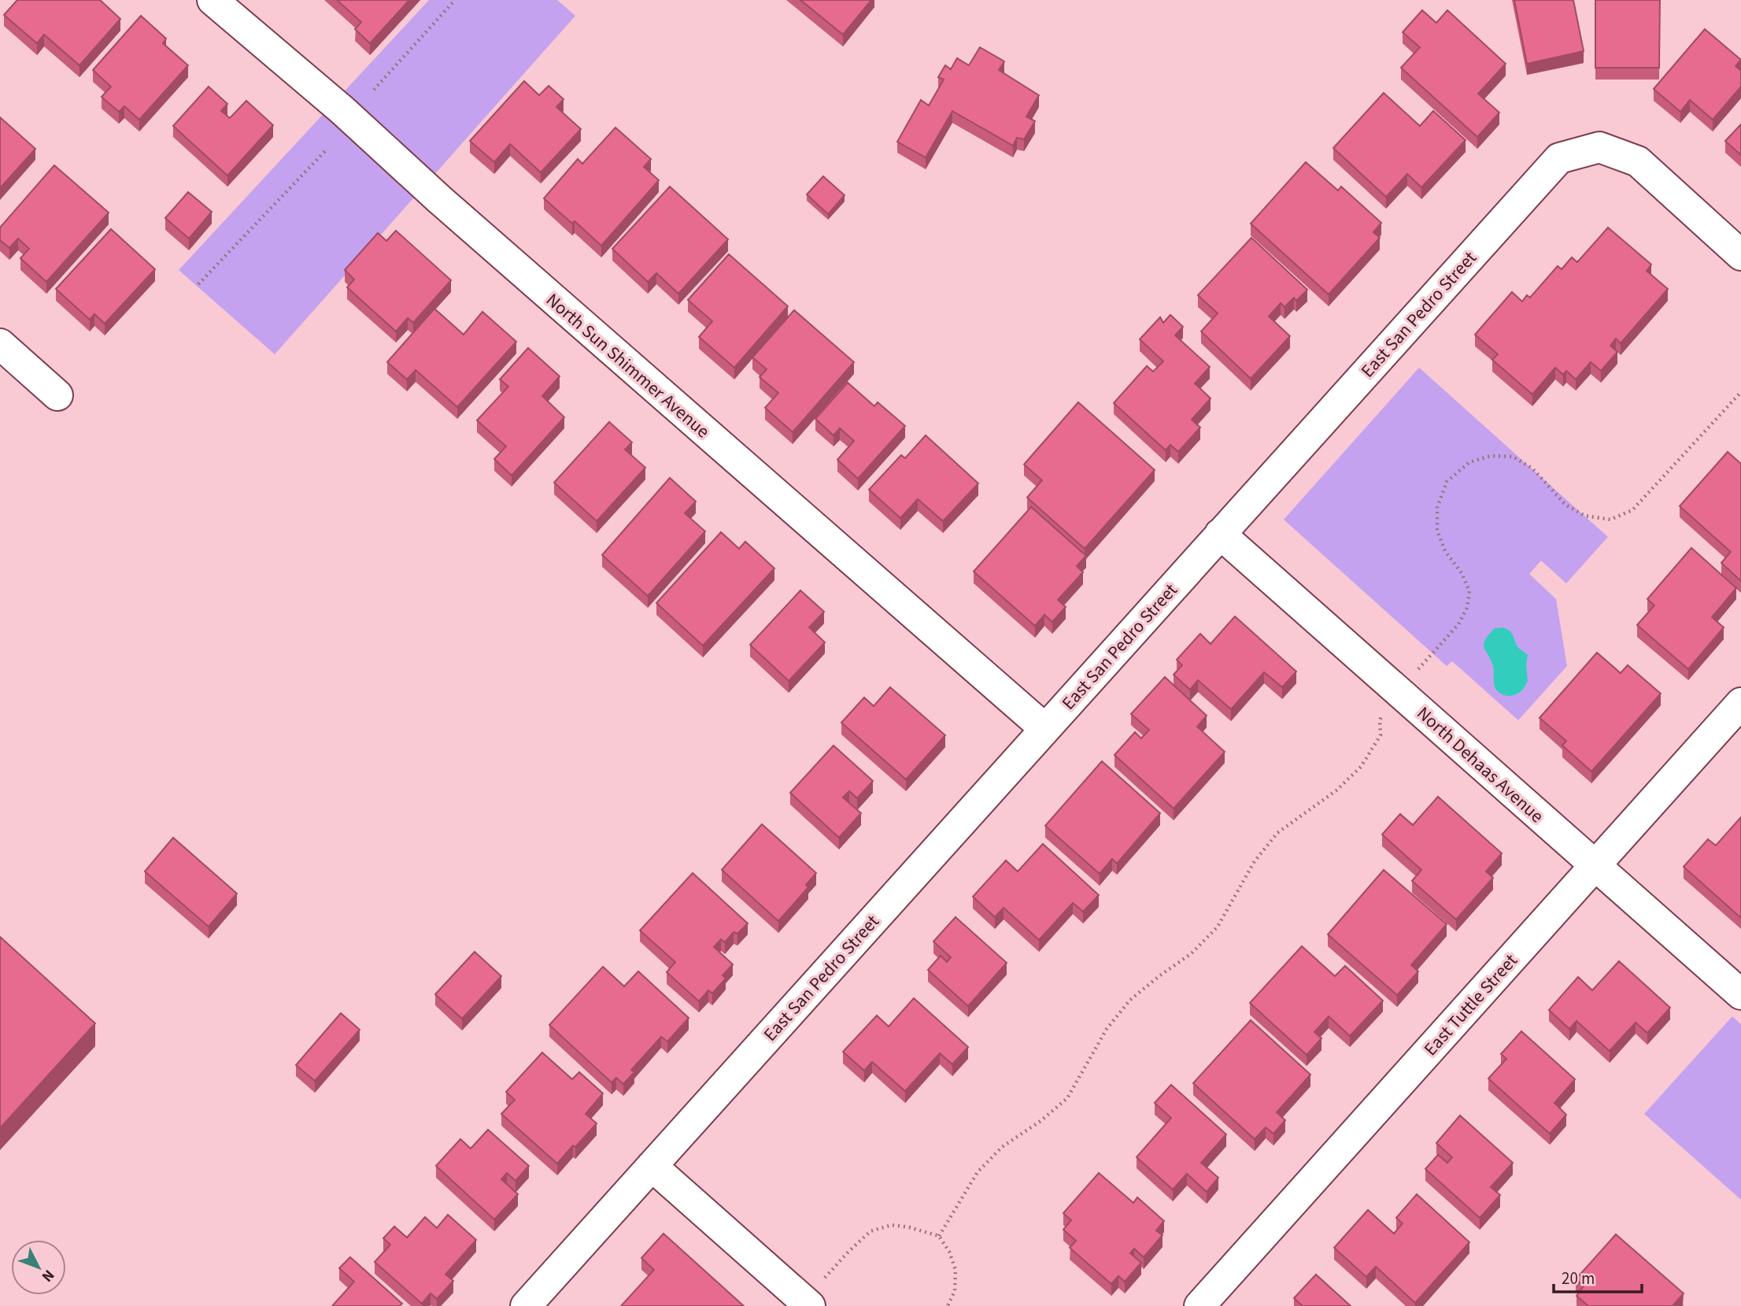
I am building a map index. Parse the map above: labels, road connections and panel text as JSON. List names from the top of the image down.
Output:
{
  "streets": {
    "street": [
      "East San Pedro Street",
      "North Sun Shimmer Avenue",
      "North Dehaas Avenue",
      "East Tuttle Street"
    ]
  },
  "crossings": [
    ["East San Pedro Street", "North Sun Shimmer Avenue"],
    ["East San Pedro Street", "North Dehaas Avenue"],
    ["North Dehaas Avenue", "East Tuttle Street"]
  ],
  "scale_bar": "20 m",
  "north": "bottom right"
}
